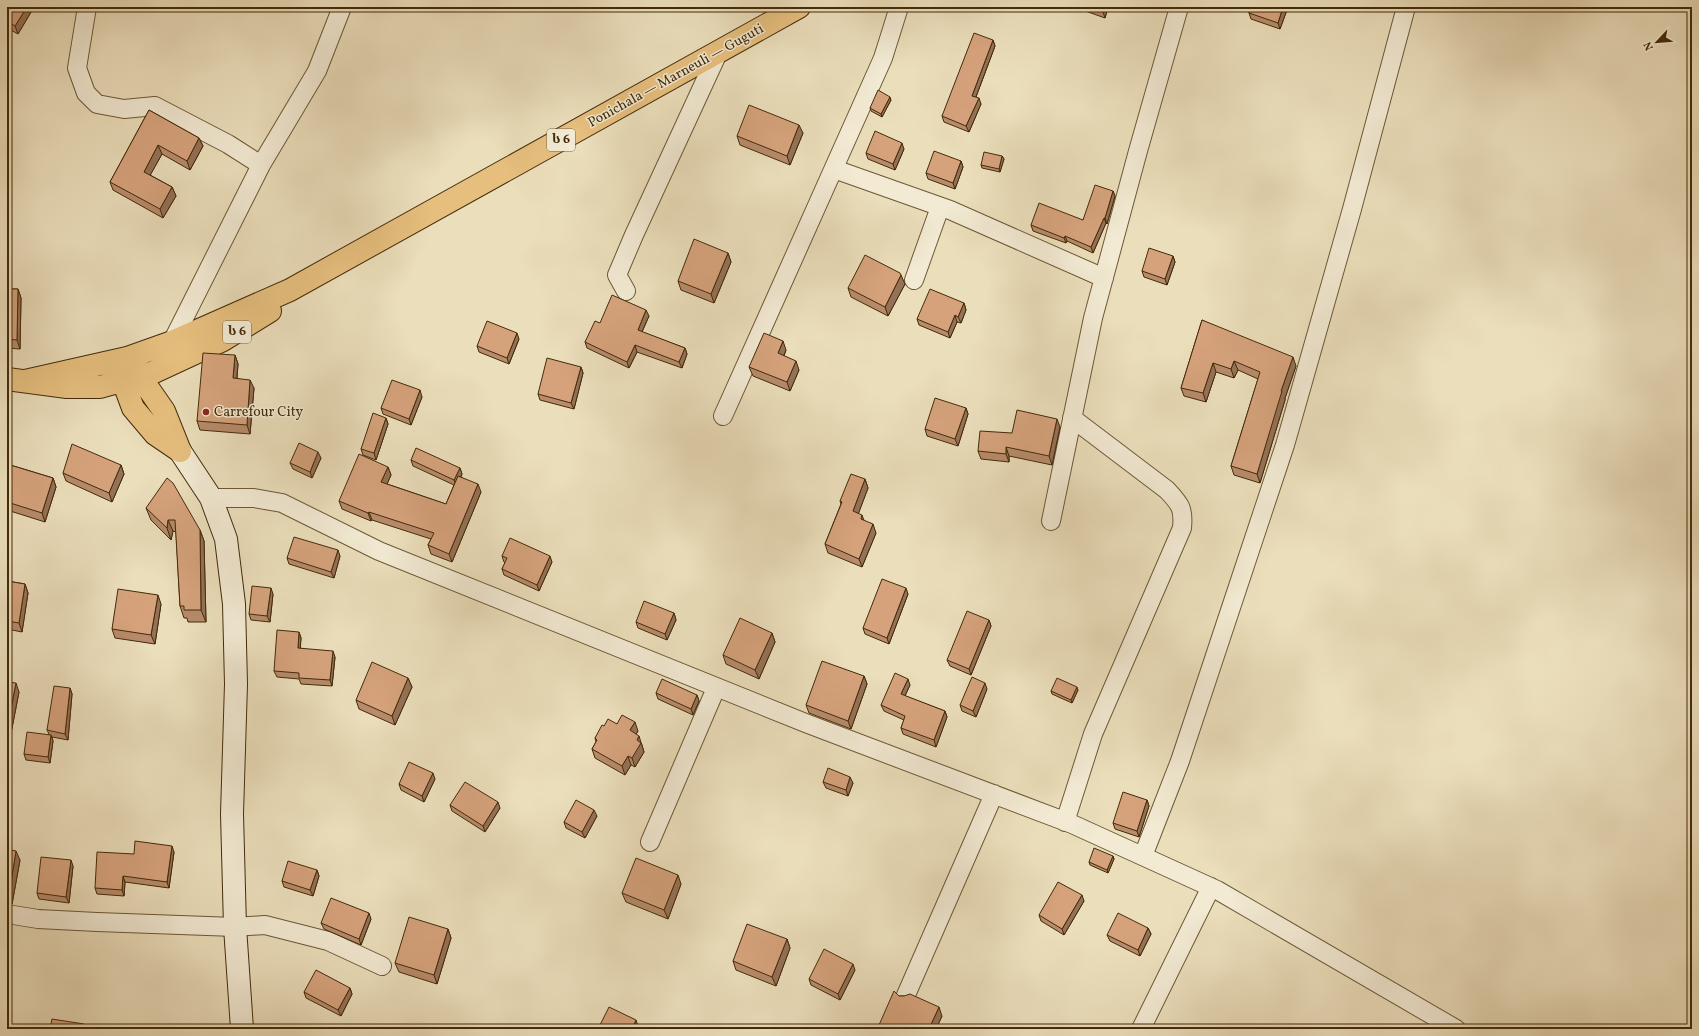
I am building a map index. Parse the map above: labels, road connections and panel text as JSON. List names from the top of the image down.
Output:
{
  "streets": {
    "highway": ["Ponichala — Marneuli — Guguti", "ს 6"]
  },
  "places": ["Carrefour City"],
  "north": "bottom left"
}
